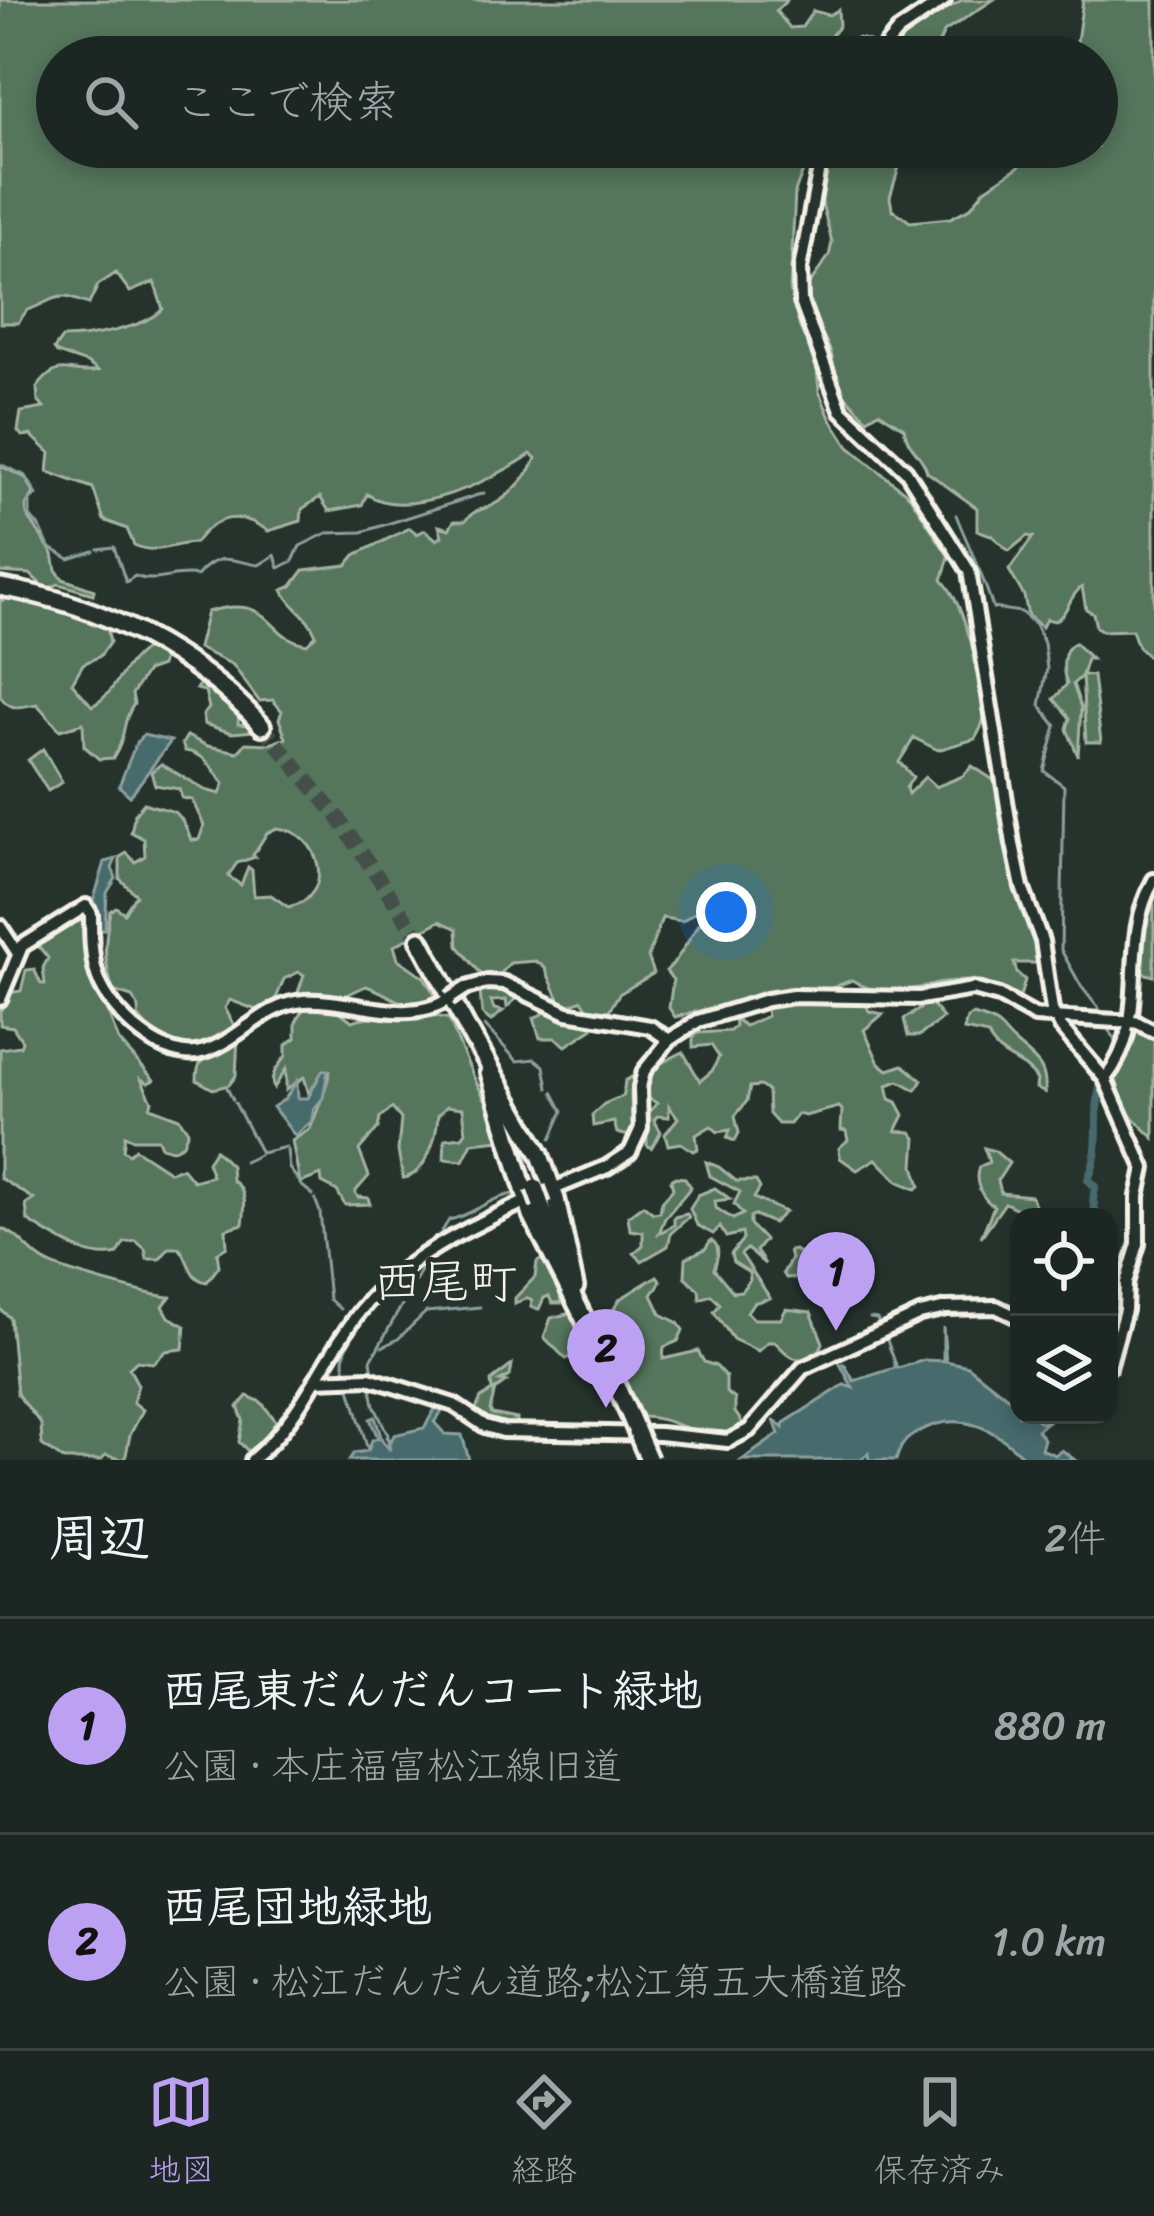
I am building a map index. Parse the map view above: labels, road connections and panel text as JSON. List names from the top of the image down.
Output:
{
  "districts": ["西尾町"],
  "page": {
    "search": "ここで検索",
    "pins": ["1", "2"],
    "heading": ["周辺", "2件"],
    "list": [
      {
        "mark": "1",
        "name": "西尾東だんだんコート緑地",
        "note": "公園 · 本庄福富松江線旧道",
        "value": "880 m"
      },
      {
        "mark": "2",
        "name": "西尾団地緑地",
        "note": "公園 · 松江だんだん道路;松江第五大橋道路",
        "value": "1.0 km"
      }
    ],
    "nav": ["地図", "経路", "保存済み"]
  }
}
